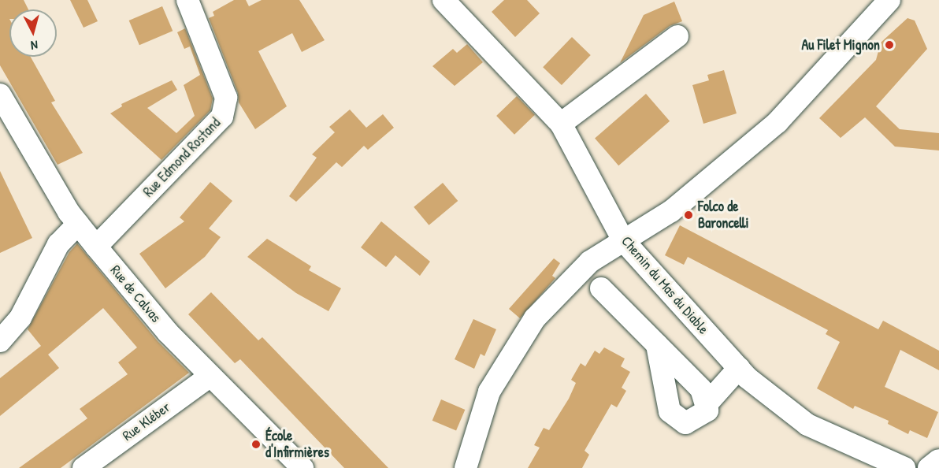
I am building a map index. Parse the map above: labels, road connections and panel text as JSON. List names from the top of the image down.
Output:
{
  "streets": {
    "street": [
      "Rue Edmond Rostand",
      "Chemin du Mas du Diable",
      "Rue de Calvas",
      "Rue Kléber"
    ]
  },
  "crossings": [
    ["Rue Edmond Rostand", "Rue de Calvas"],
    ["Rue de Calvas", "Rue Kléber"]
  ],
  "places": ["Au Filet Mignon", "Folco de Baroncelli", "École d'Infirmières"],
  "north": "bottom"
}
